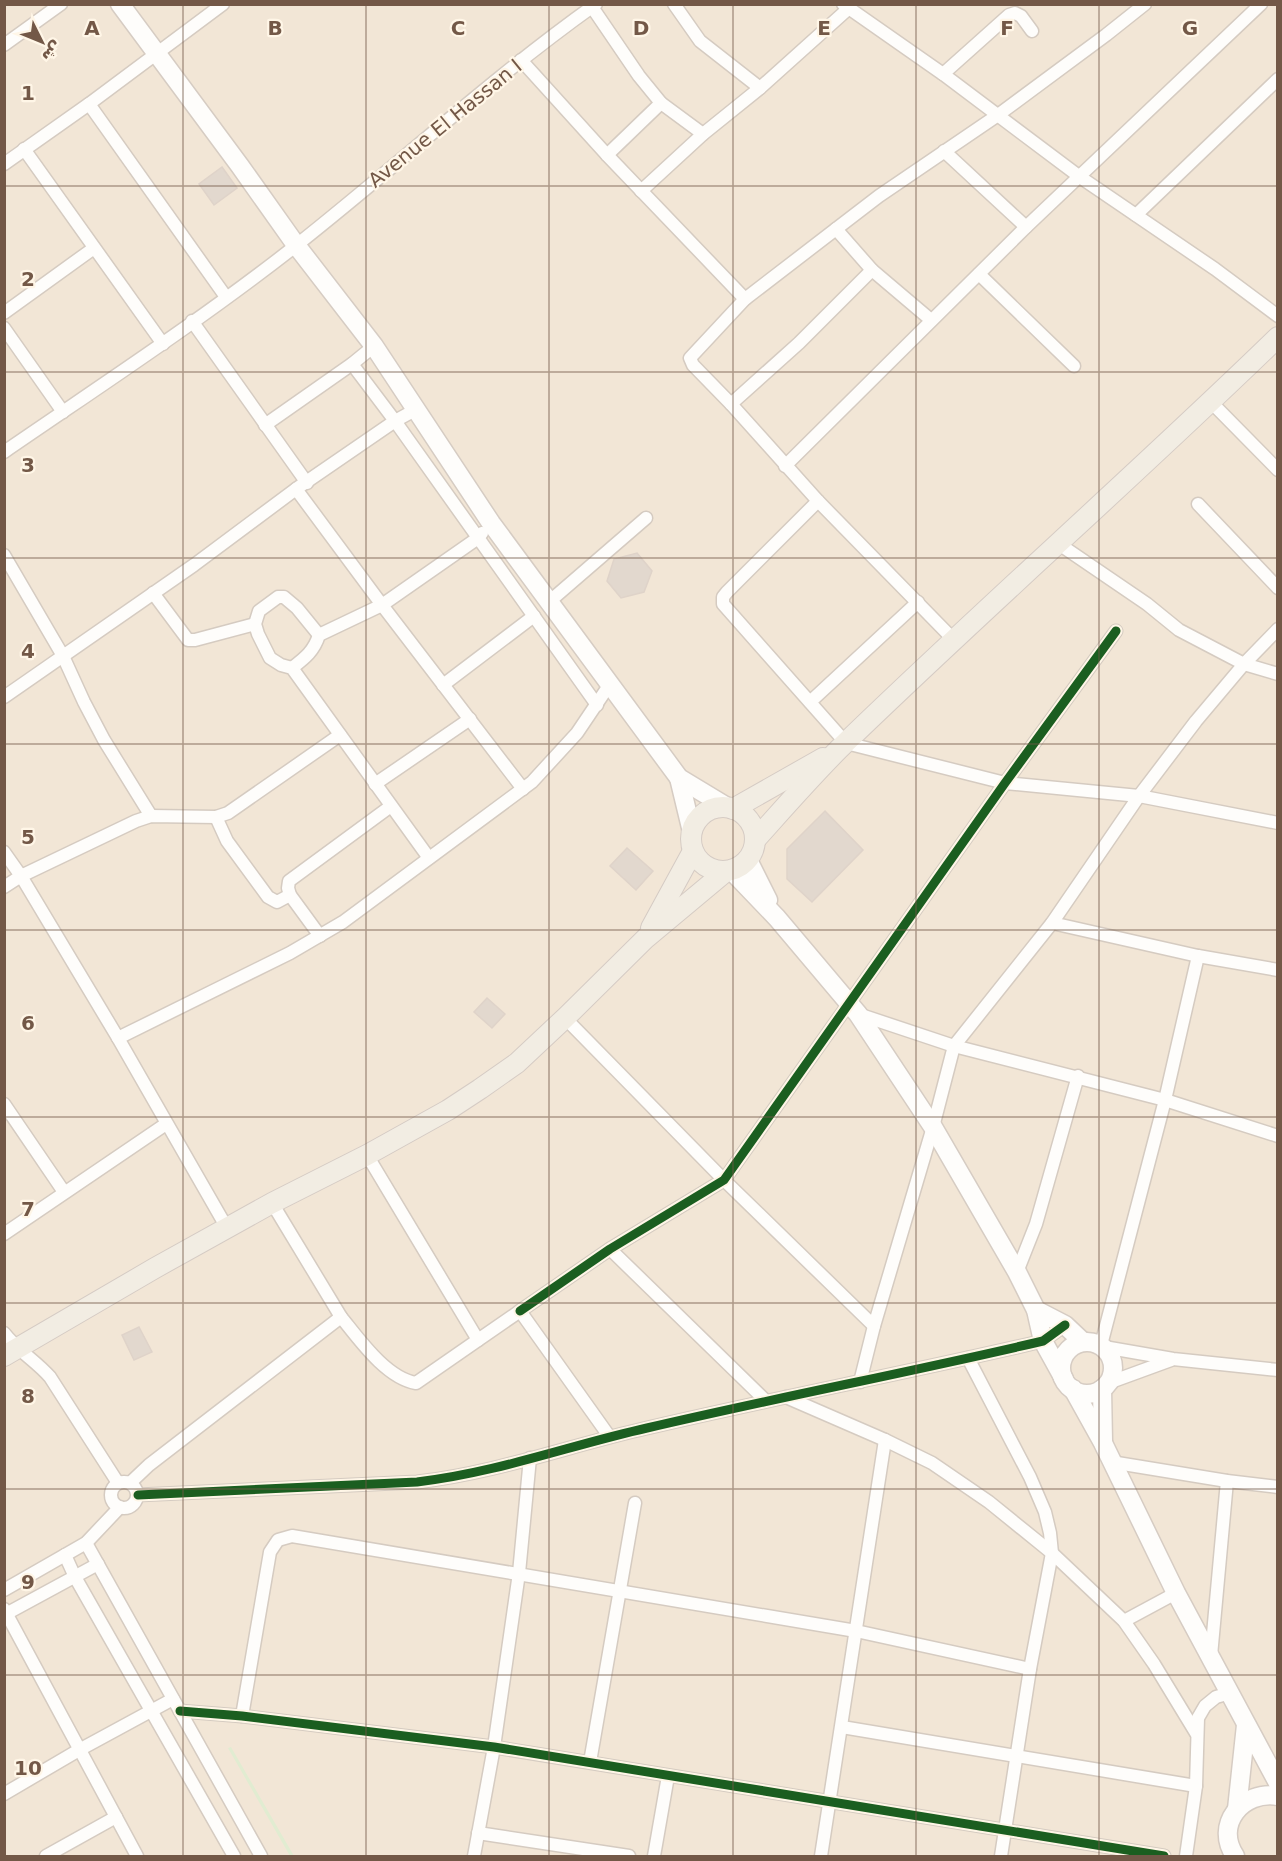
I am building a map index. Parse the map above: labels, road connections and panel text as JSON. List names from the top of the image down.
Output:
{
  "streets": {
    "street": ["Avenue El Hassan I"]
  },
  "north": "bottom right",
  "grid": {
    "columns": [
      "A",
      "B",
      "C",
      "D",
      "E",
      "F",
      "G"
    ],
    "rows": [
      "1",
      "2",
      "3",
      "4",
      "5",
      "6",
      "7",
      "8",
      "9",
      "10"
    ]
  }
}
